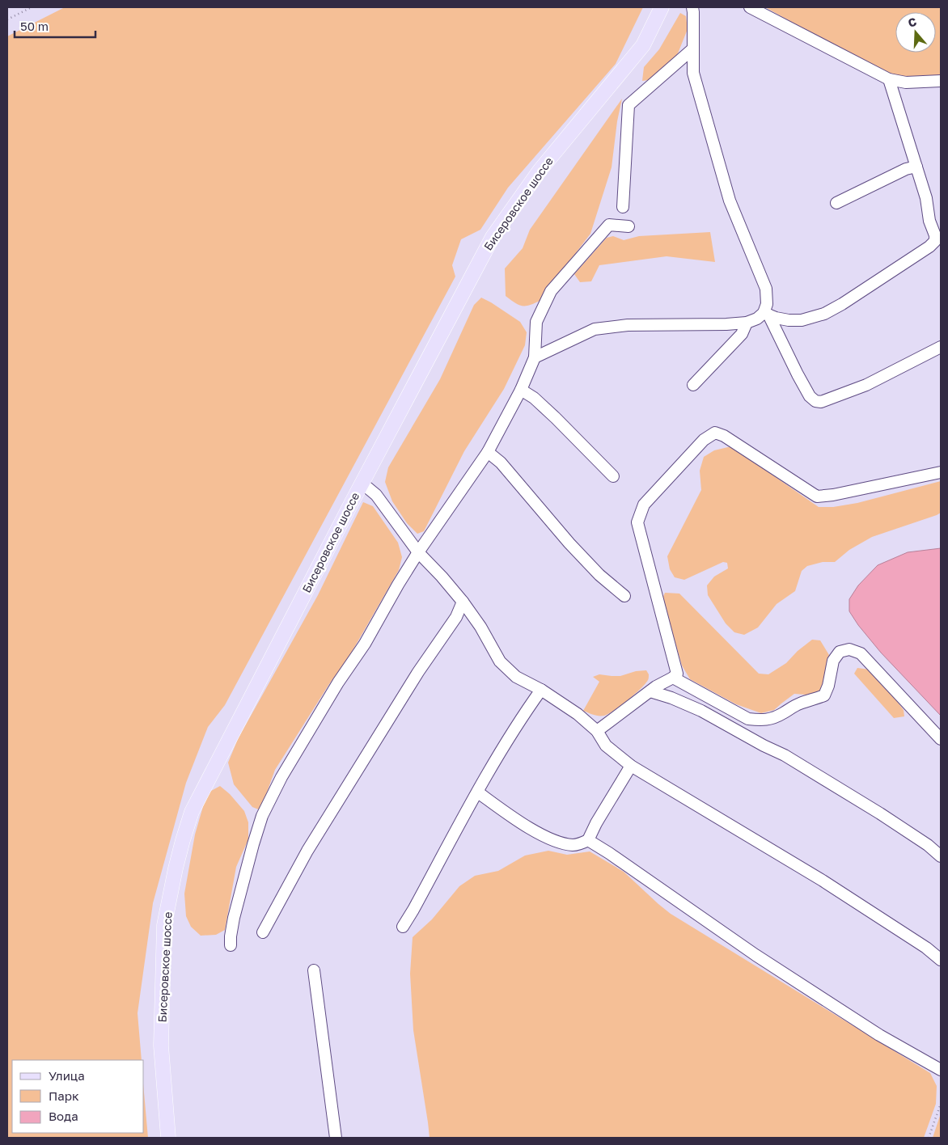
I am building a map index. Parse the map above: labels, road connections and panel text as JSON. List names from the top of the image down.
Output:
{
  "streets": {
    "main road": ["Бисеровское шоссе"]
  },
  "legend": ["Улица", "Парк", "Вода"],
  "scale_bar": "50 m",
  "north": "top"
}
